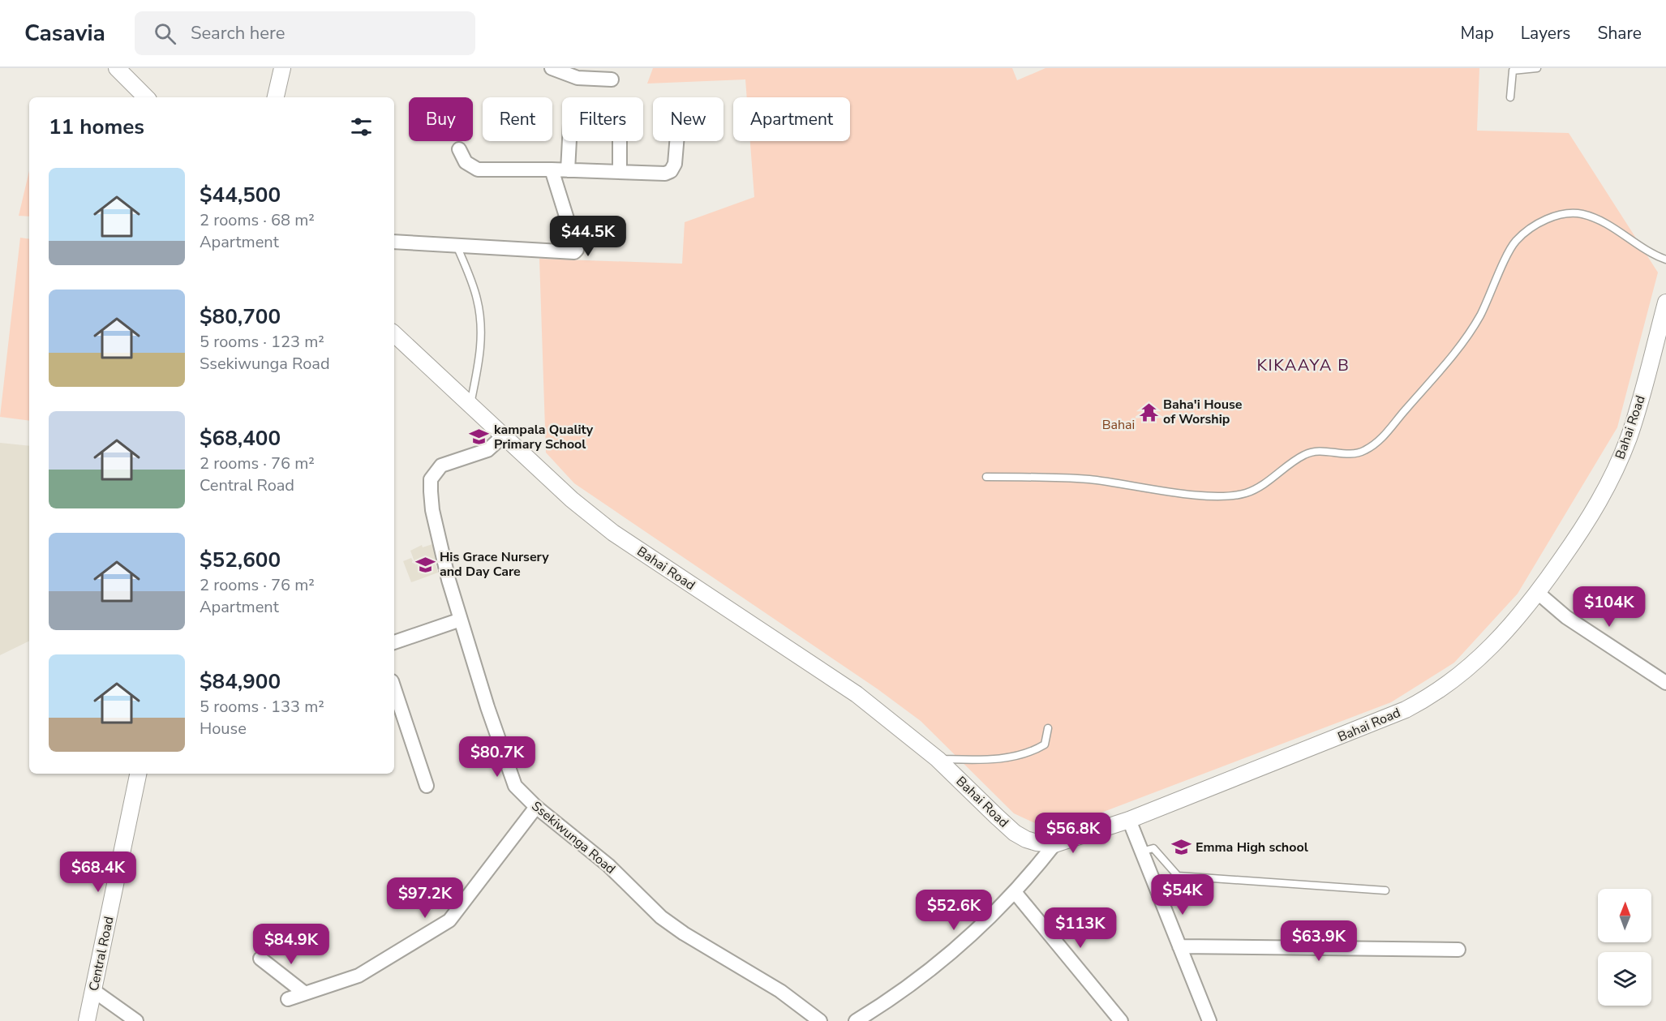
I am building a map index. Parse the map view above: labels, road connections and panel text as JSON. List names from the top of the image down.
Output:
{
  "streets": {
    "street": ["Bahai Road", "Ssekiwunga Road", "Central Road"]
  },
  "crossings": [
    ["Bahai Road", "Ssekiwunga Road"]
  ],
  "districts": ["KIKAAYA B"],
  "parks": ["Bahai"],
  "places": {
    "temple": ["Baha'i House of Worship"],
    "school or university": ["kampala Quality Primary School", "His Grace Nursery and Day Care", "Emma High school"]
  },
  "north": "top",
  "page": {
    "header": "Casavia",
    "search": "Search here",
    "nav": ["Map", "Layers", "Share"],
    "chip": [
      "Buy",
      "Rent",
      "Filters",
      "New",
      "Apartment"
    ],
    "heading": "11 homes",
    "list": [
      {
        "name": "$44,500",
        "note": "2 rooms · 68 m² · Apartment"
      },
      {
        "name": "$80,700",
        "note": "5 rooms · 123 m² · Ssekiwunga Road"
      },
      {
        "name": "$68,400",
        "note": "2 rooms · 76 m² · Central Road"
      },
      {
        "name": "$52,600",
        "note": "2 rooms · 76 m² · Apartment"
      },
      {
        "name": "$84,900",
        "note": "5 rooms · 133 m² · House"
      }
    ],
    "price": [
      "$44.5K",
      "$104K",
      "$80.7K",
      "$56.8K",
      "$68.4K",
      "$54K",
      "$97.2K",
      "$52.6K",
      "$113K",
      "$63.9K",
      "$84.9K"
    ]
  }
}
